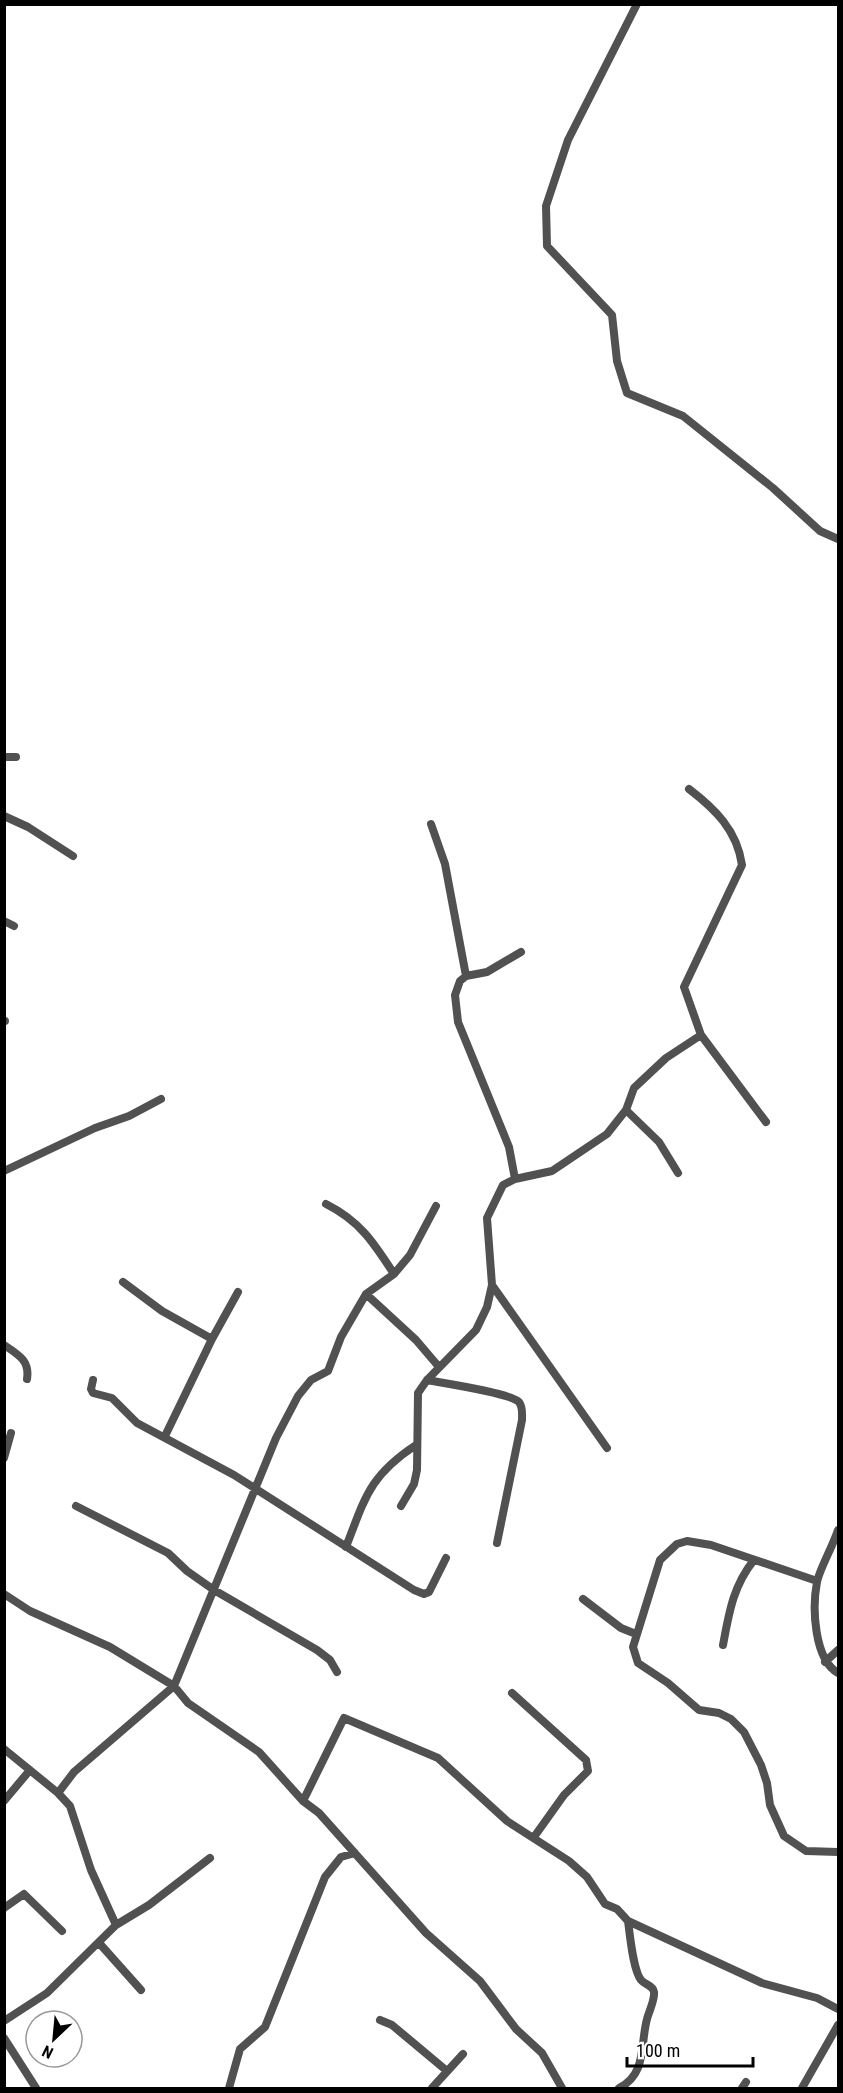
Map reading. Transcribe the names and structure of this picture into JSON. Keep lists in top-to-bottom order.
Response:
{
  "scale_bar": "100 m",
  "north": "bottom left"
}
